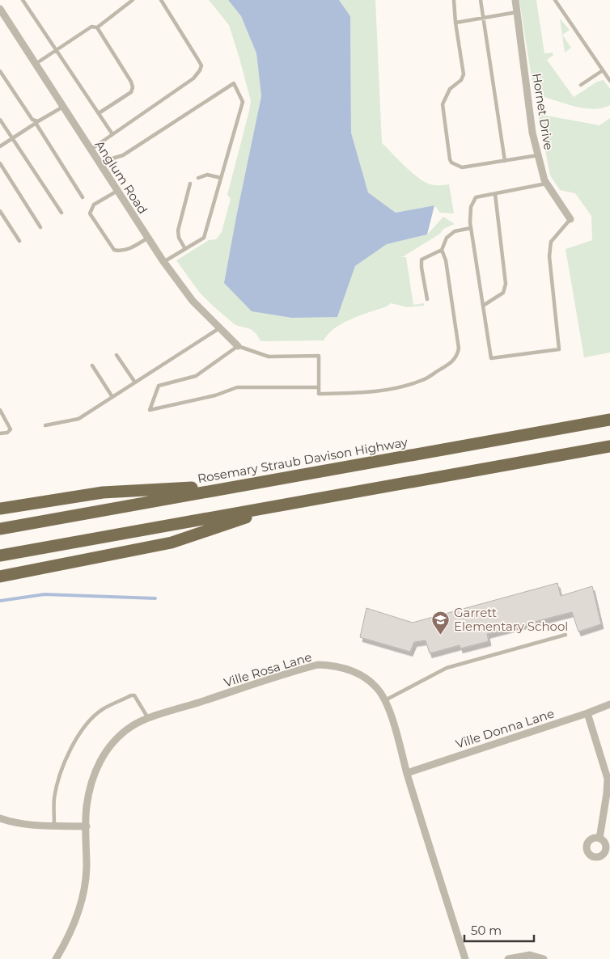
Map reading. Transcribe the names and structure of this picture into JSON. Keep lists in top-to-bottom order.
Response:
{
  "streets": {
    "highway": ["Rosemary Straub Davison Highway"],
    "street": [
      "Hornet Drive",
      "Anglum Road",
      "Ville Rosa Lane",
      "Ville Donna Lane"
    ]
  },
  "crossings": [
    ["Ville Rosa Lane", "Ville Donna Lane"]
  ],
  "places": {
    "school or university": ["Garrett Elementary School"]
  },
  "scale_bar": "50 m"
}
